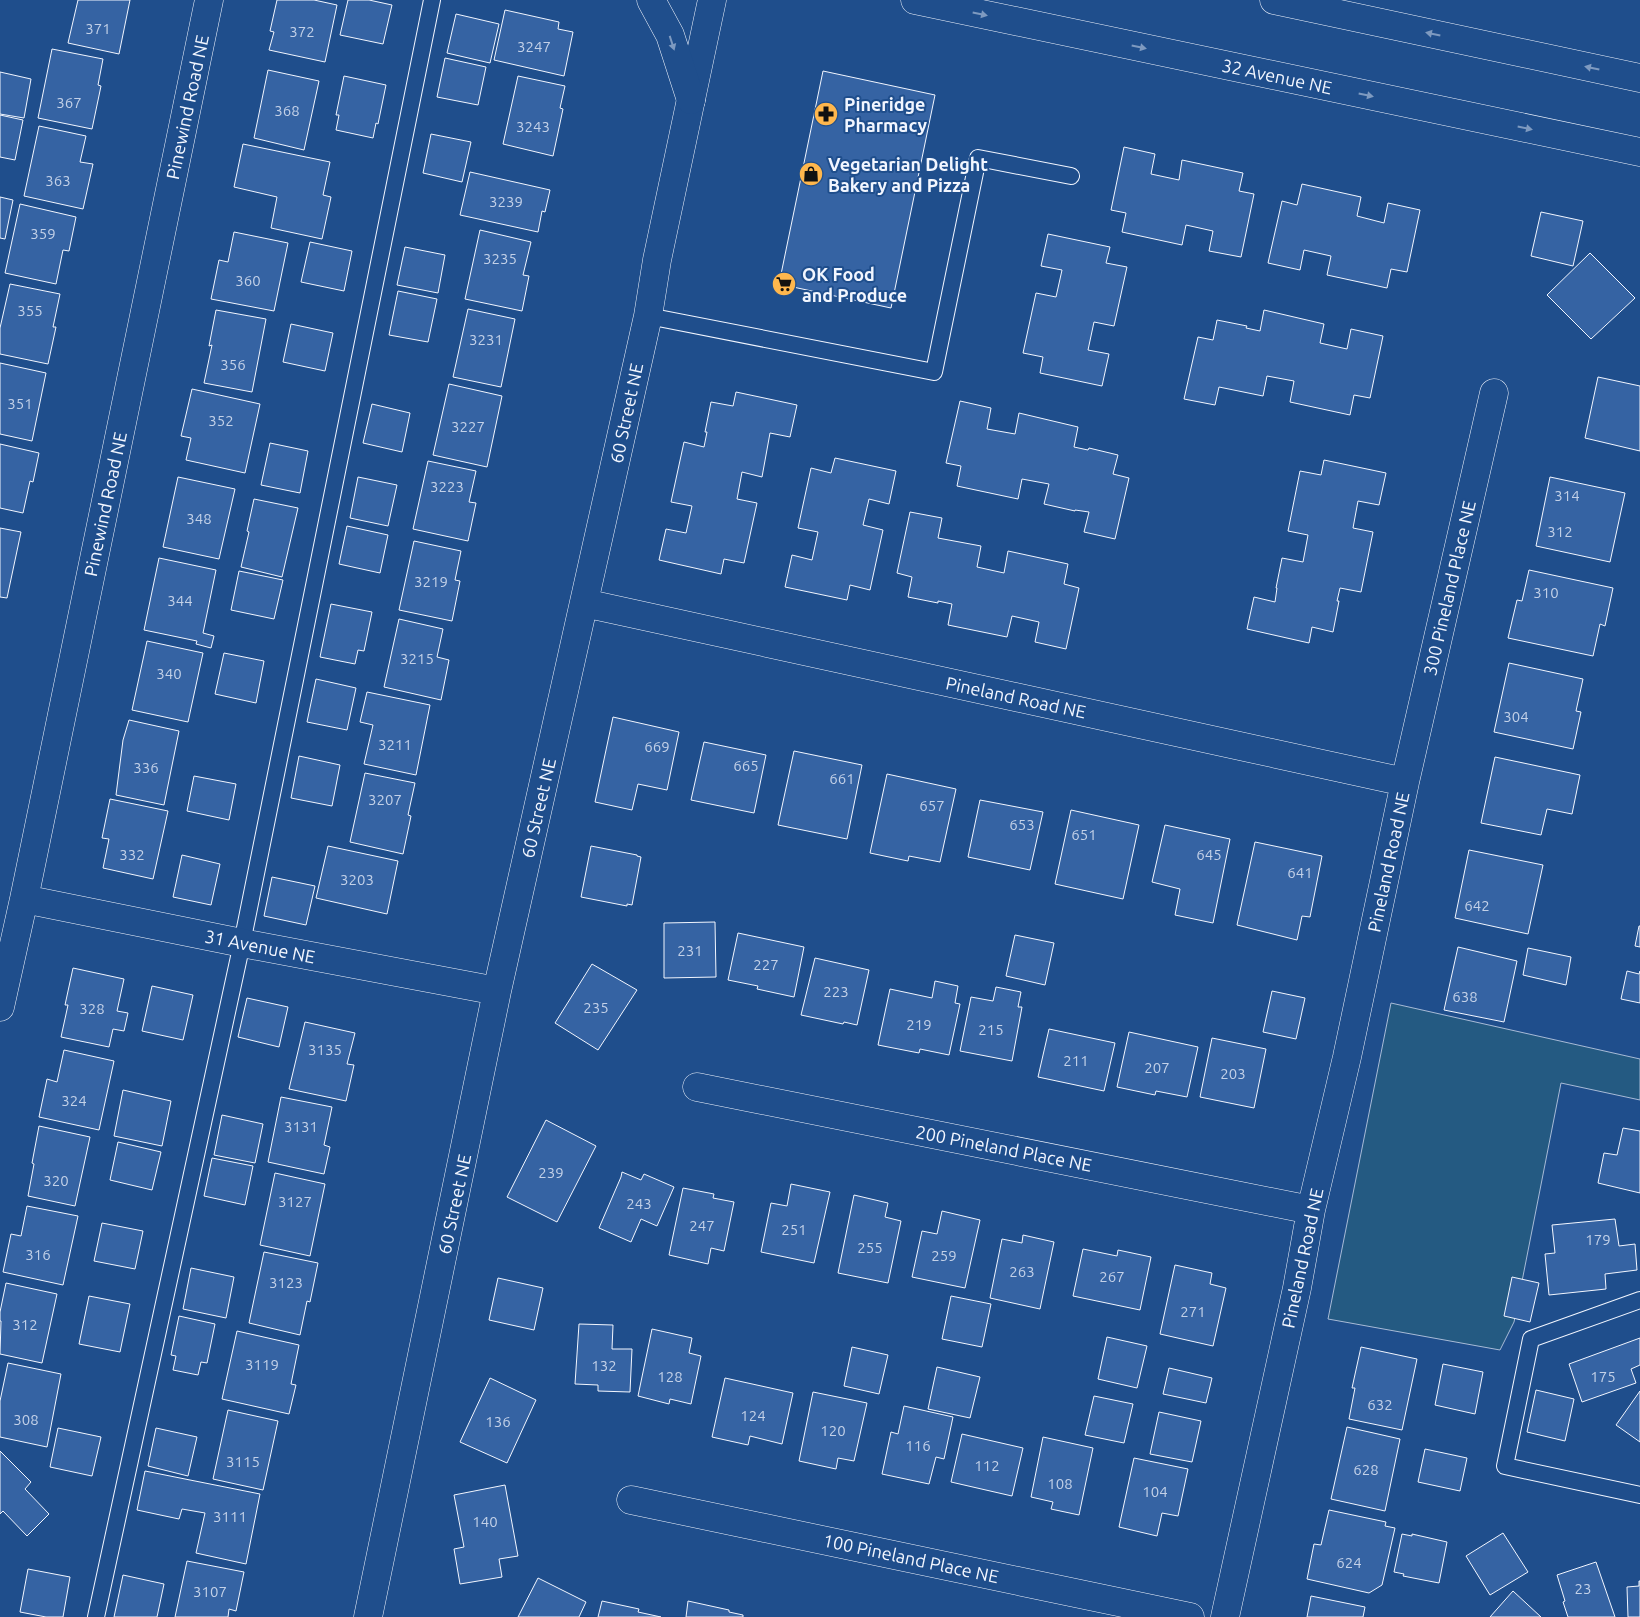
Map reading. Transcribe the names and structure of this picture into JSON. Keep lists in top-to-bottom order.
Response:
{
  "streets": {
    "street": [
      "32 Avenue NE",
      "Pinewind Road NE",
      "60 Street NE",
      "300 Pineland Place NE",
      "Pineland Road NE",
      "31 Avenue NE",
      "200 Pineland Place NE",
      "100 Pineland Place NE"
    ]
  },
  "crossings": [
    ["Pinewind Road NE", "31 Avenue NE"],
    ["60 Street NE", "Pineland Road NE"],
    ["60 Street NE", "31 Avenue NE"],
    ["300 Pineland Place NE", "Pineland Road NE"],
    ["Pineland Road NE", "200 Pineland Place NE"]
  ],
  "places": {
    "pharmacy": ["Pineridge Pharmacy"],
    "shop": ["Vegetarian Delight Bakery and Pizza"],
    "supermarket": ["OK Food and Produce"]
  },
  "house_numbers": [
    "371",
    "372",
    "3247",
    "367",
    "368",
    "3243",
    "363",
    "3239",
    "359",
    "3235",
    "360",
    "355",
    "3231",
    "356",
    "351",
    "352",
    "3227",
    "3223",
    "314",
    "348",
    "312",
    "3219",
    "310",
    "344",
    "3215",
    "340",
    "304",
    "3211",
    "669",
    "665",
    "336",
    "661",
    "3207",
    "657",
    "653",
    "651",
    "332",
    "645",
    "641",
    "3203",
    "642",
    "231",
    "227",
    "223",
    "638",
    "235",
    "328",
    "219",
    "215",
    "3135",
    "211",
    "207",
    "203",
    "324",
    "3131",
    "239",
    "320",
    "3127",
    "243",
    "247",
    "251",
    "179",
    "255",
    "316",
    "259",
    "263",
    "267",
    "3123",
    "271",
    "312",
    "3119",
    "132",
    "128",
    "175",
    "632",
    "124",
    "308",
    "136",
    "120",
    "116",
    "3115",
    "112",
    "628",
    "108",
    "104",
    "3111",
    "140",
    "624",
    "23",
    "3107"
  ]
}
